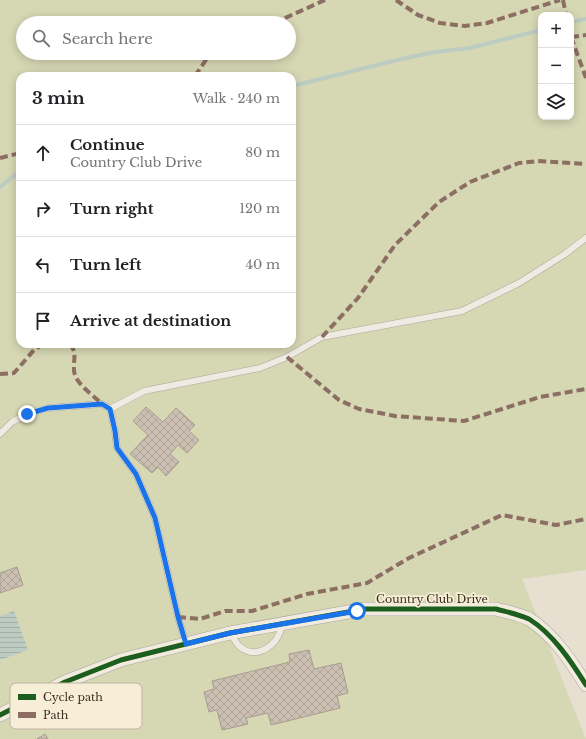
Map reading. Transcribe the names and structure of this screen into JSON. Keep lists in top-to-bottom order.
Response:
{
  "streets": {
    "street": ["Country Club Drive"]
  },
  "legend": ["Cycle path", "Path"],
  "page": {
    "map_buttons": ["+", "−"],
    "search": "Search here",
    "heading": ["3 min", "Walk · 240 m"],
    "list": [
      ["Continue", "Country Club Drive", "80 m"],
      ["Turn right", "120 m"],
      ["Turn left", "40 m"],
      "Arrive at destination"
    ]
  }
}
